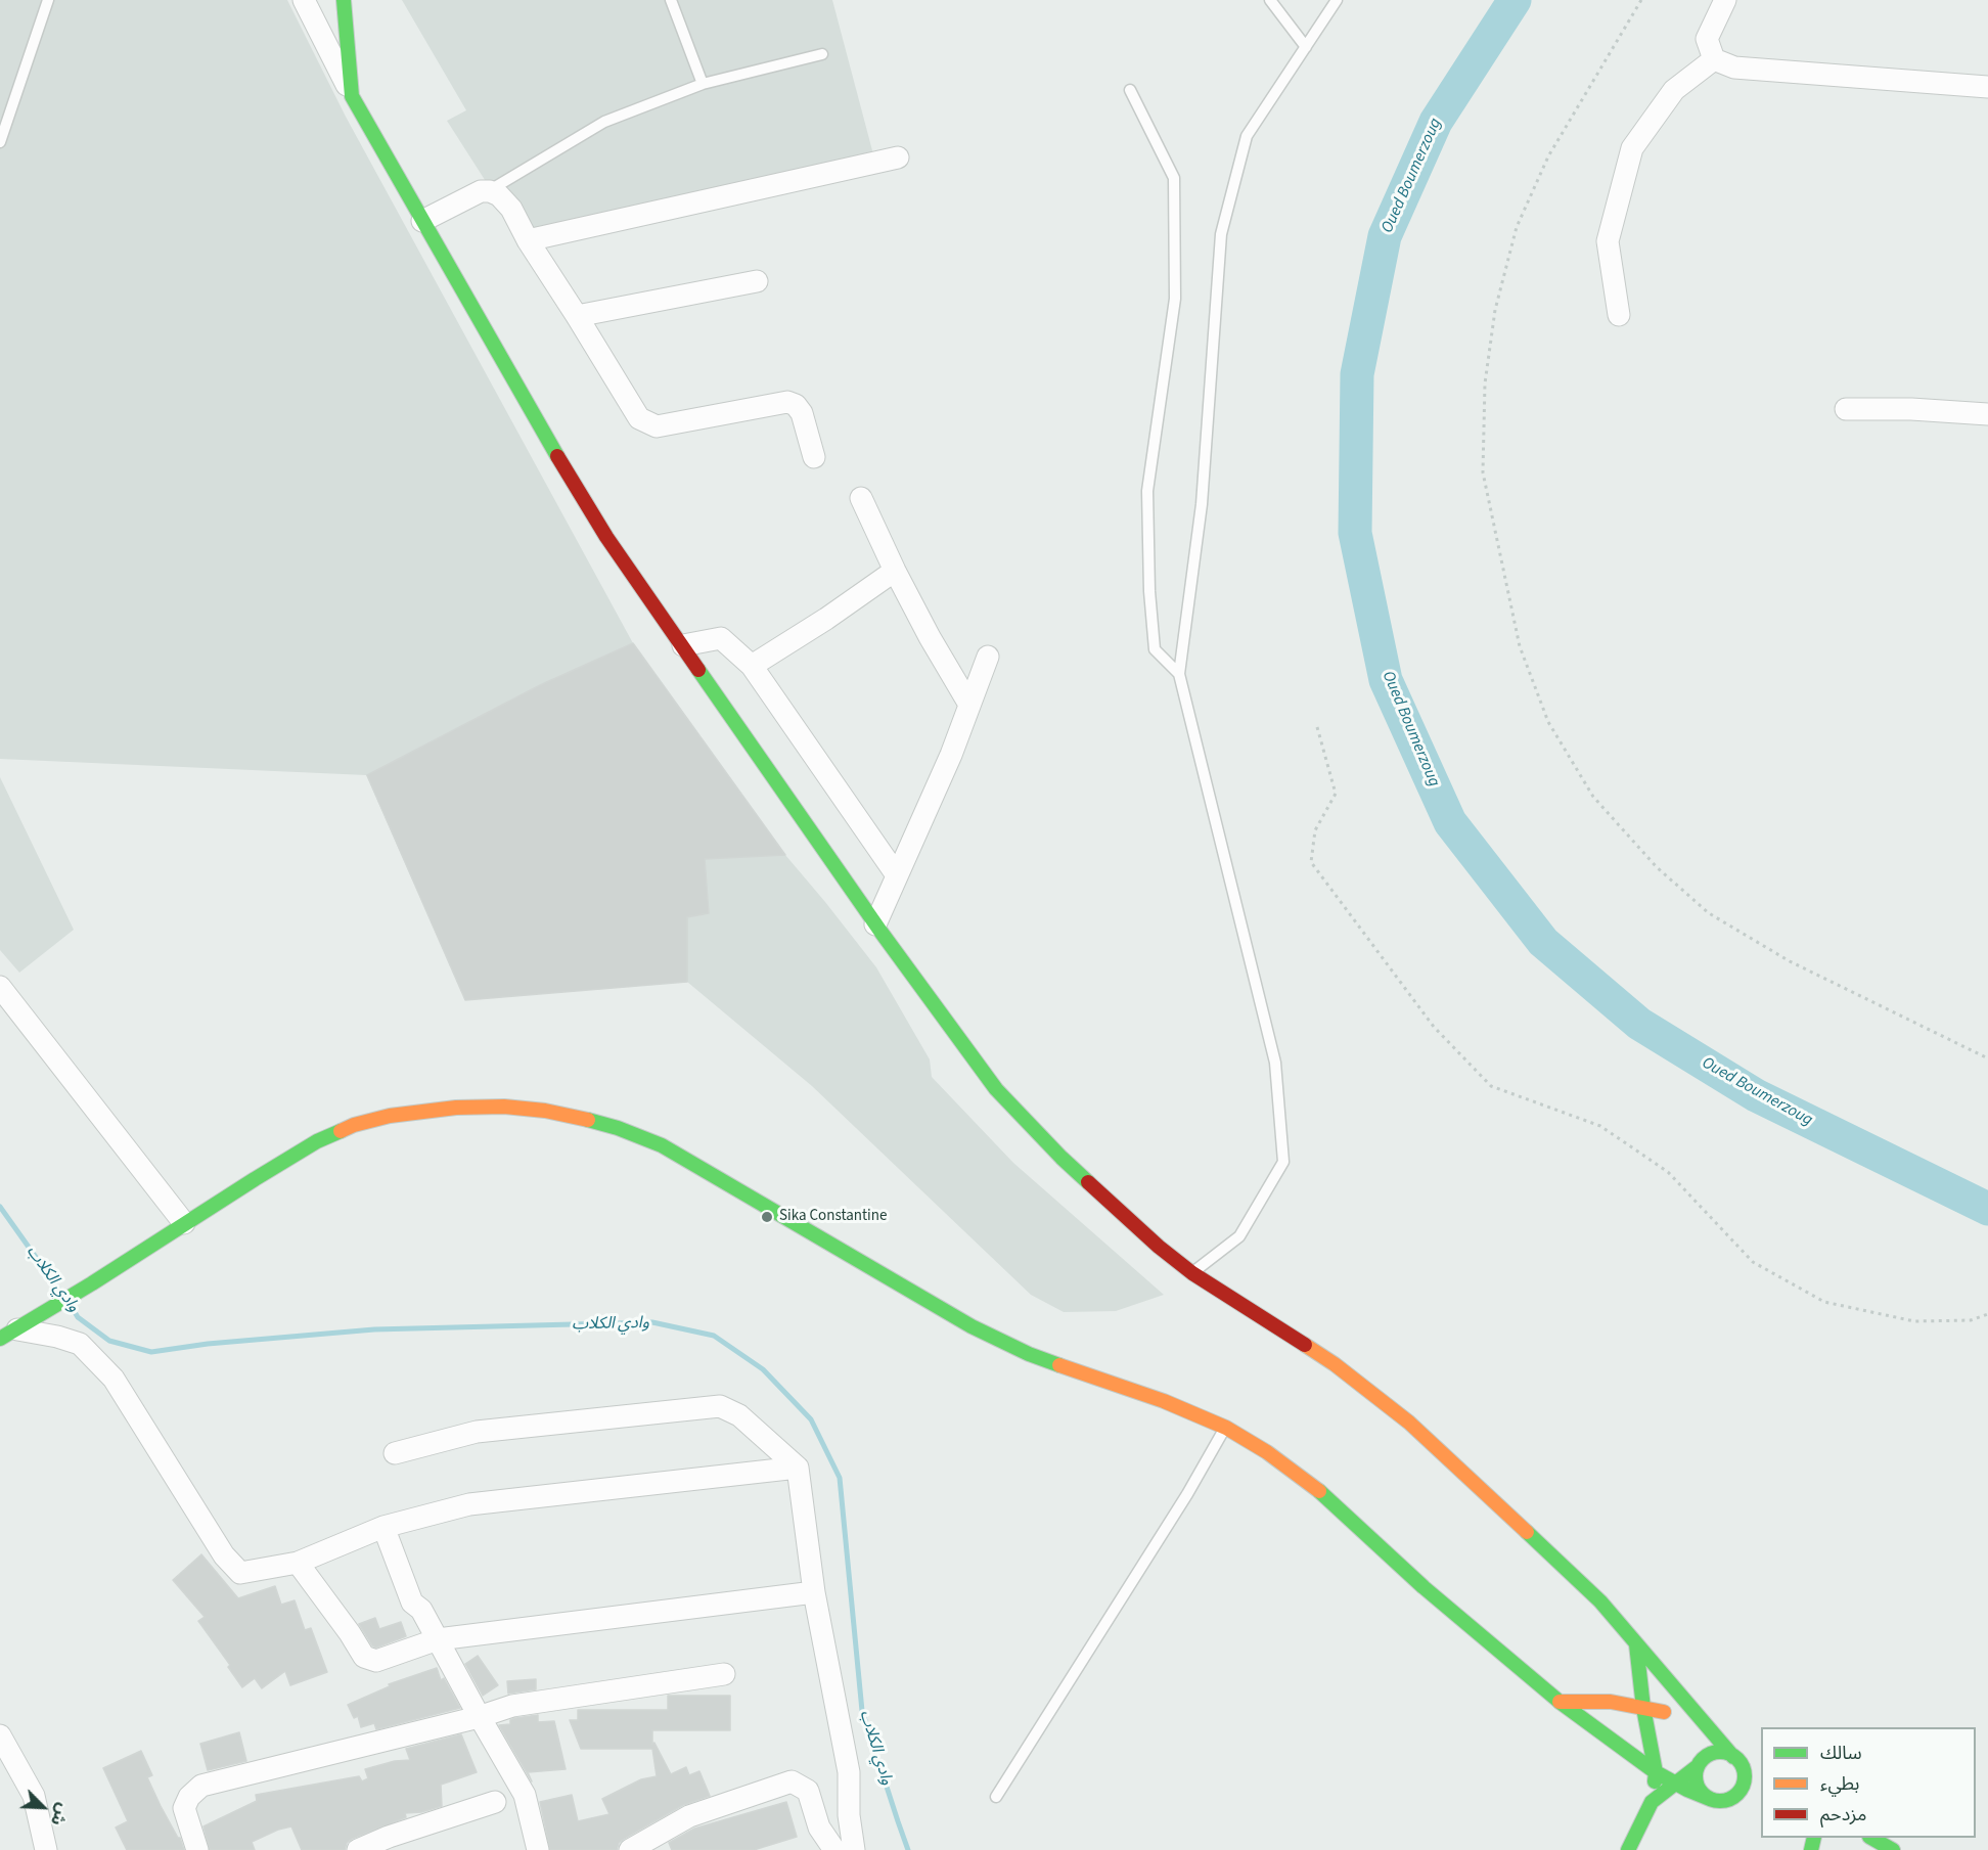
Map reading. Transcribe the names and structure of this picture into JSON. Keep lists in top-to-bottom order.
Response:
{
  "water": ["Oued Boumerzoug", "وادي الكلاب"],
  "places": ["Sika Constantine"],
  "legend": ["سالك", "بطيء", "مزدحم"],
  "north": "bottom right"
}
